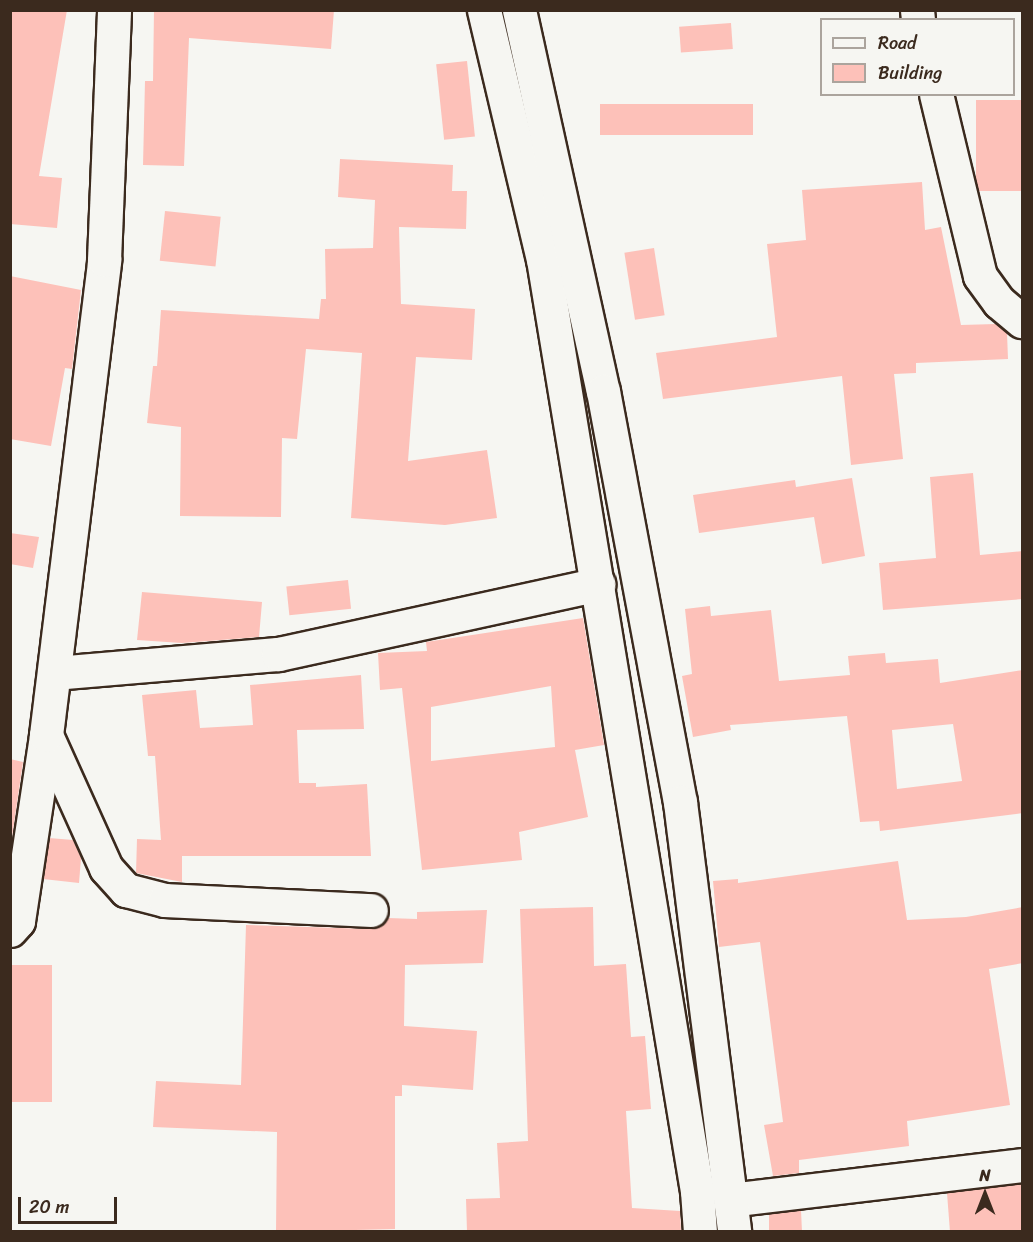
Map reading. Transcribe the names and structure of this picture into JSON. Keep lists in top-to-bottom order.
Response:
{
  "legend": ["Road", "Building"],
  "scale_bar": "20 m",
  "north": "top"
}
